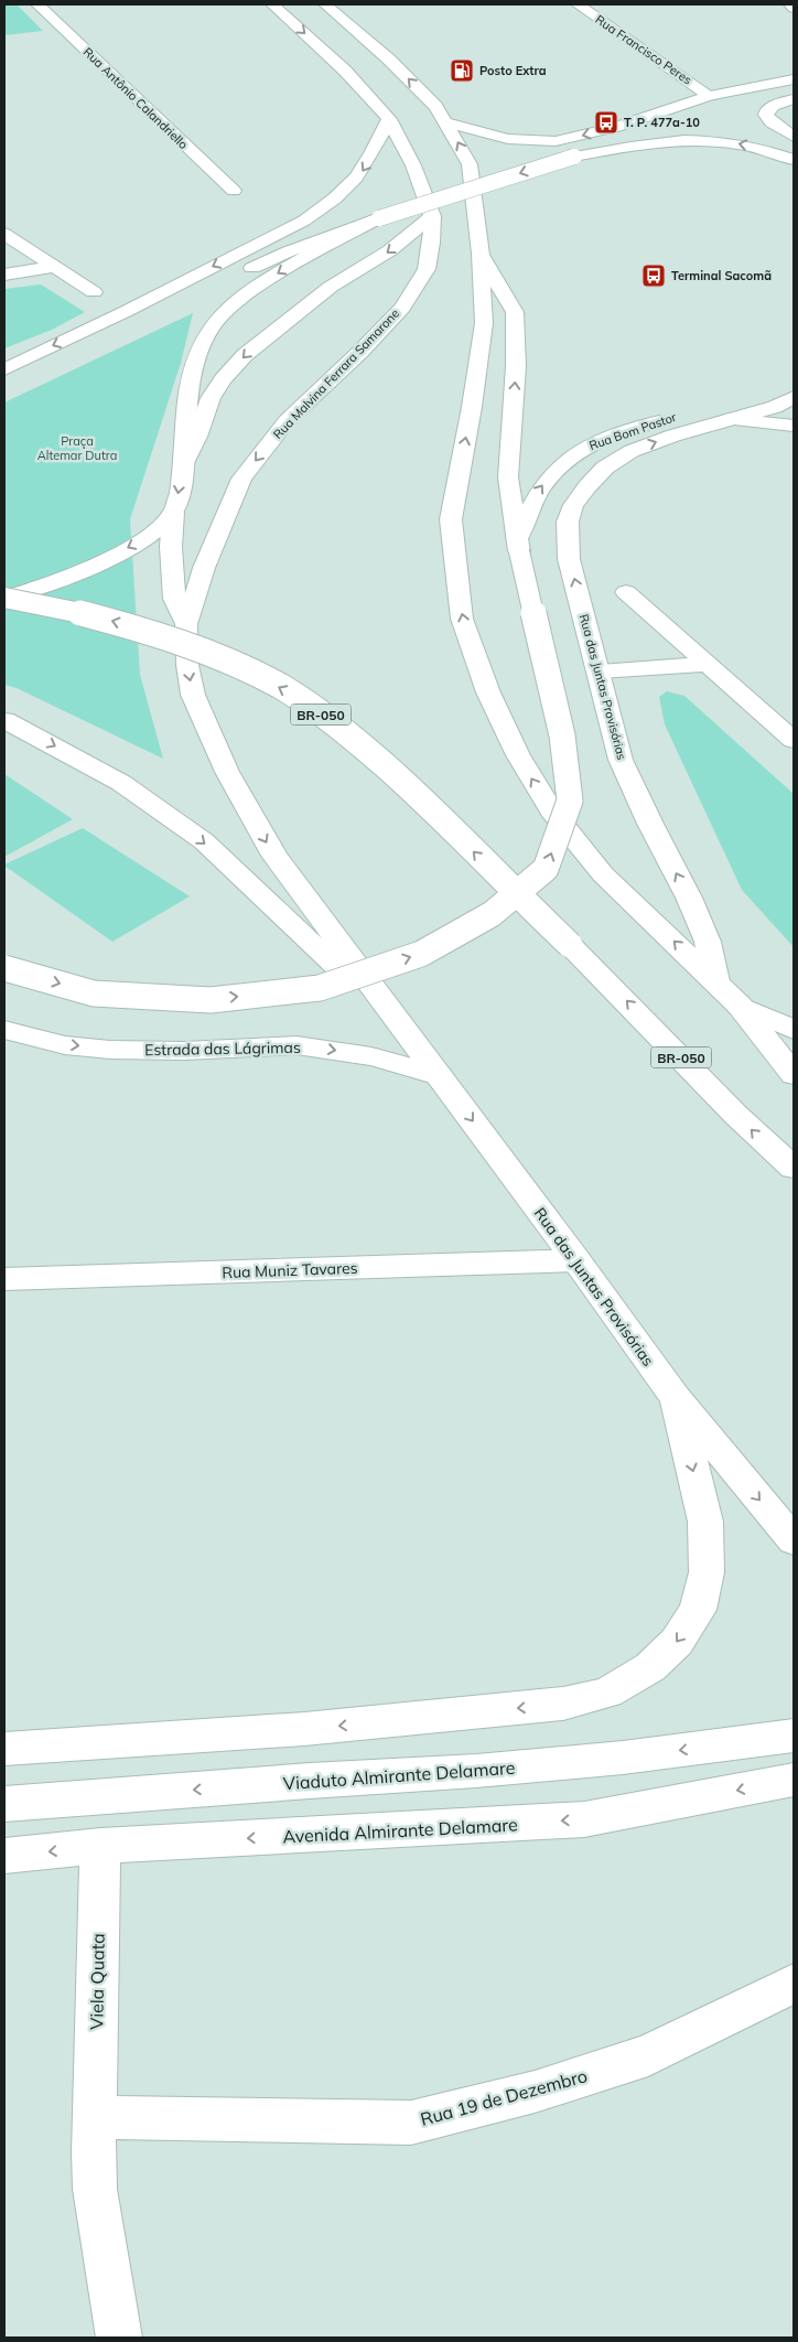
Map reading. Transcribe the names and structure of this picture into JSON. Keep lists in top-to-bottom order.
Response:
{
  "streets": {
    "main road": [
      "Rua Francisco Peres",
      "Rua Antônio Calandriello",
      "Rua Malvina Ferrara Samarone",
      "Rua Bom Pastor",
      "Rua das Juntas Provisórias",
      "BR-050",
      "Estrada das Lágrimas",
      "Rua Muniz Tavares",
      "Viaduto Almirante Delamare",
      "Avenida Almirante Delamare",
      "Viela Quata",
      "Rua 19 de Dezembro"
    ]
  },
  "crossings": [
    ["Rua Bom Pastor", "Rua das Juntas Provisórias"],
    ["Rua das Juntas Provisórias", "Estrada das Lágrimas"],
    ["Rua das Juntas Provisórias", "Rua Muniz Tavares"],
    ["Avenida Almirante Delamare", "Viela Quata"],
    ["Viela Quata", "Rua 19 de Dezembro"]
  ],
  "one_way": [
    "Rua Bom Pastor",
    "Estrada das Lágrimas",
    "Viaduto Almirante Delamare",
    "Avenida Almirante Delamare"
  ],
  "parks": ["Praça Altemar Dutra"],
  "places": {
    "fuel station": ["Posto Extra"],
    "bus stop": ["T. P. 477a-10", "Terminal Sacomã"]
  }
}
